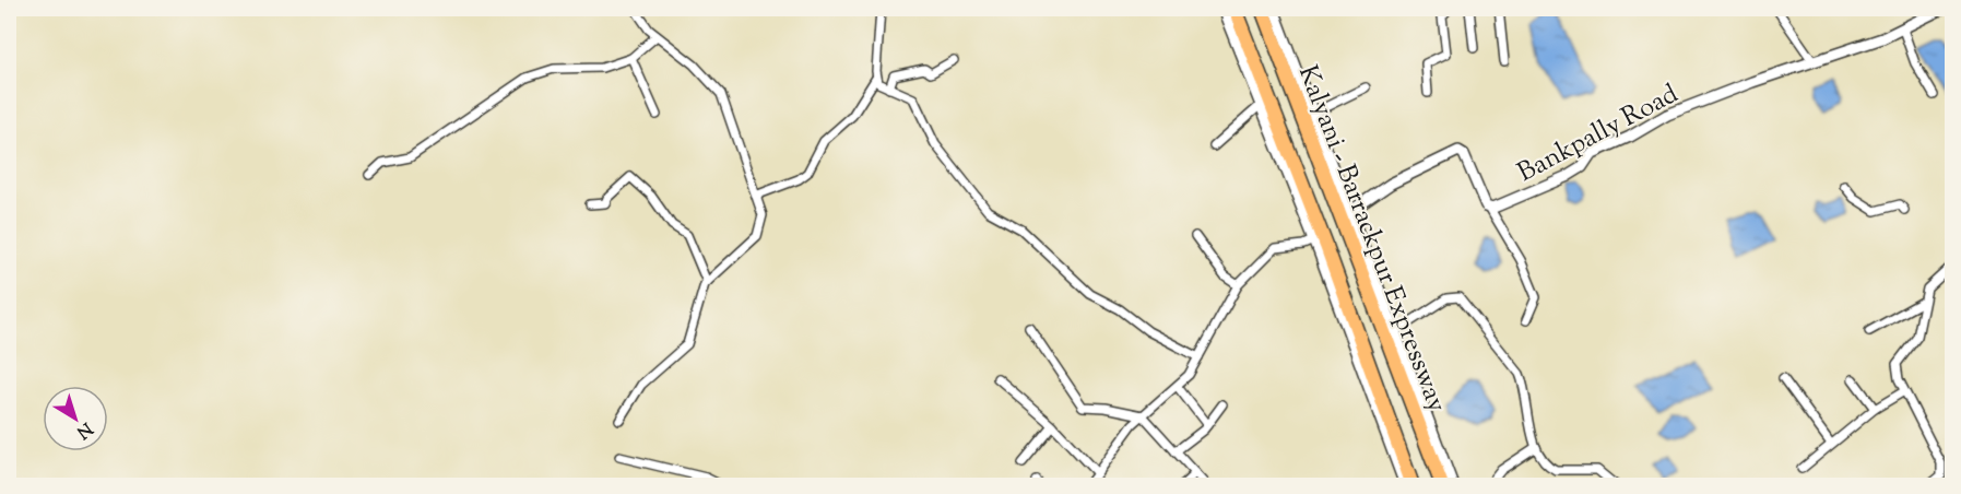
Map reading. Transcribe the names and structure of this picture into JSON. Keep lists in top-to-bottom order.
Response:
{
  "streets": {
    "highway": ["Kalyani - Barrackpur Expressway"],
    "street": ["Bankpally Road"]
  },
  "north": "bottom right"
}
